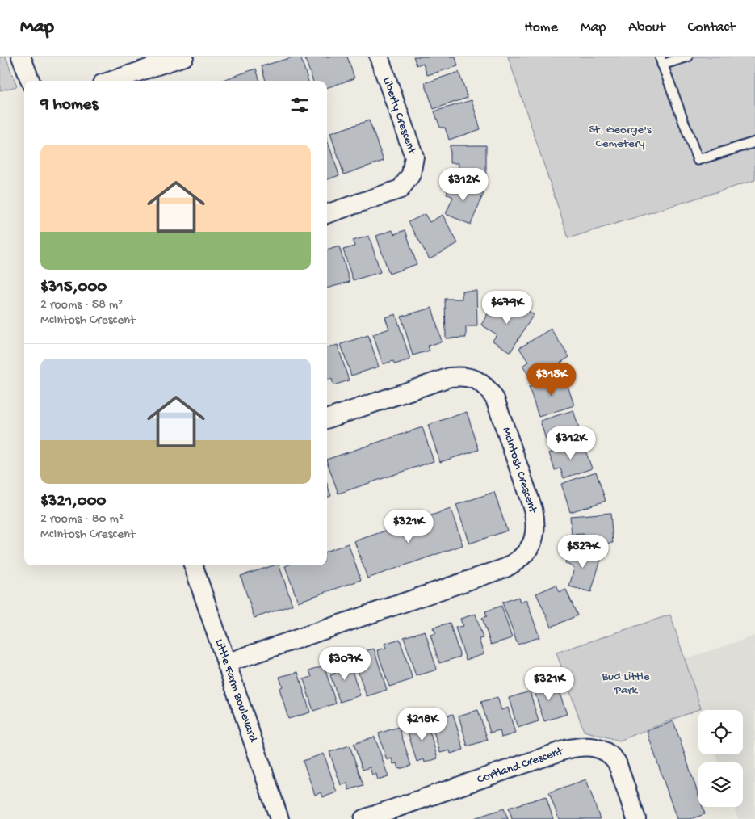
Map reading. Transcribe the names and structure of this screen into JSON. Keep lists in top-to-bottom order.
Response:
{
  "streets": {
    "street": [
      "Liberty Crescent",
      "McIntosh Crescent",
      "Little Farm Boulevard",
      "Cortland Crescent"
    ]
  },
  "crossings": [
    ["McIntosh Crescent", "Little Farm Boulevard"]
  ],
  "parks": ["St. George's Cemetery", "Bud Little Park"],
  "page": {
    "header": "Map",
    "nav": [
      "Home",
      "Map",
      "About",
      "Contact"
    ],
    "heading": "9 homes",
    "list": [
      {
        "name": "$315,000",
        "note": "2 rooms · 58 m² · McIntosh Crescent"
      },
      {
        "name": "$321,000",
        "note": "2 rooms · 80 m² · McIntosh Crescent"
      }
    ],
    "price": [
      "$312K",
      "$679K",
      "$315K",
      "$312K",
      "$321K",
      "$527K",
      "$307K",
      "$321K",
      "$218K"
    ]
  }
}
